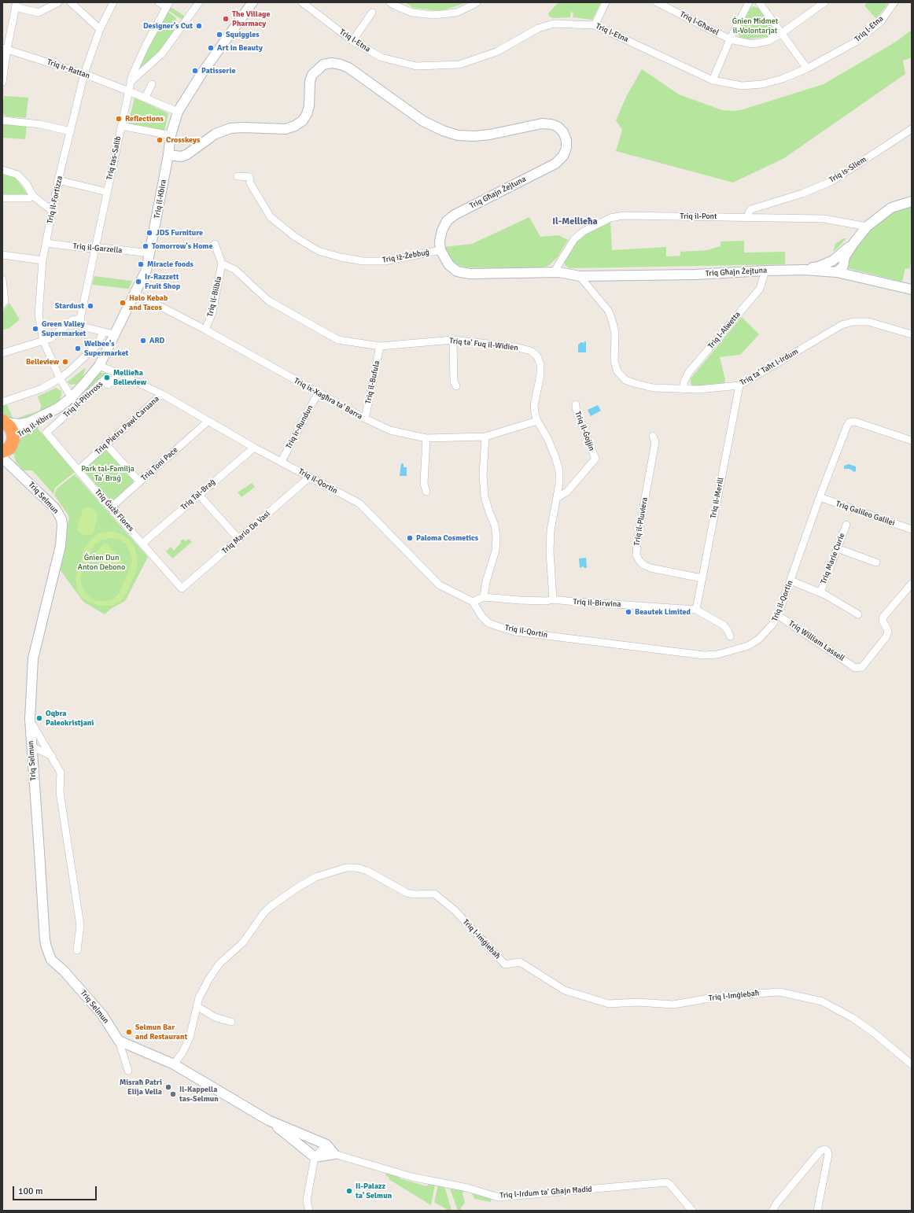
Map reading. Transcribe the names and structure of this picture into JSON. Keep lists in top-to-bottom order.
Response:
{
  "streets": {
    "street": [
      "Triq l-Għasel",
      "Triq l-Etna",
      "Triq ir-Rattan",
      "Triq tas-Salib",
      "Triq is-Sliem",
      "Triq Għajn Żejtuna",
      "Triq il-Kbira",
      "Triq il-Fortizza",
      "Triq il-Pont",
      "Triq il-Garzella",
      "Triq iż-Żebbuġ",
      "Triq il-Bilbla",
      "Triq l-Alwetta",
      "Triq ta' Fuq il-Widien",
      "Triq ta' Taħt l-Irdum",
      "Triq il-Bufula",
      "Triq ix-Xagħra ta' Barra",
      "Triq il-Pitirross",
      "Triq Pietru Pawl Caruana",
      "Triq ir-Rundun",
      "Triq il-Ġojjin",
      "Triq Toni Pace",
      "Triq il-Qortin",
      "Triq Tal-Braġ",
      "Triq Selmun",
      "Triq il-Merill",
      "Triq Ġużè Flores",
      "Triq Galileo Galilei",
      "Triq il-Pluviera",
      "Triq Mario De Vasi",
      "Triq Marie Curie",
      "Triq il-Birwina",
      "Triq William Lassell",
      "Triq l-Imġiebaħ",
      "Triq l-Irdum ta' Għajn Ħadid"
    ]
  },
  "crossings": [
    ["Triq ir-Rattan", "Triq tas-Salib"],
    ["Triq ir-Rattan", "Triq il-Kbira"],
    ["Triq ir-Rattan", "Triq il-Fortizza"],
    ["Triq tas-Salib", "Triq il-Garzella"],
    ["Triq is-Sliem", "Triq il-Pont"],
    ["Triq Għajn Żejtuna", "Triq il-Kbira"],
    ["Triq Għajn Żejtuna", "Triq il-Pont"],
    ["Triq Għajn Żejtuna", "Triq iż-Żebbuġ"],
    ["Triq Għajn Żejtuna", "Triq l-Alwetta"],
    ["Triq Għajn Żejtuna", "Triq ta' Taħt l-Irdum"],
    ["Triq il-Kbira", "Triq il-Fortizza"],
    ["Triq il-Kbira", "Triq il-Garzella"],
    ["Triq il-Kbira", "Triq ix-Xagħra ta' Barra"],
    ["Triq il-Kbira", "Triq il-Qortin"],
    ["Triq il-Kbira", "Triq Selmun"],
    ["Triq il-Fortizza", "Triq il-Garzella"],
    ["Triq il-Bilbla", "Triq ta' Fuq il-Widien"],
    ["Triq il-Bilbla", "Triq ix-Xagħra ta' Barra"],
    ["Triq l-Alwetta", "Triq ta' Taħt l-Irdum"],
    ["Triq ta' Fuq il-Widien", "Triq il-Bufula"],
    ["Triq ta' Fuq il-Widien", "Triq ix-Xagħra ta' Barra"],
    ["Triq ta' Fuq il-Widien", "Triq il-Ġojjin"],
    ["Triq ta' Fuq il-Widien", "Triq il-Birwina"],
    ["Triq ta' Taħt l-Irdum", "Triq il-Merill"],
    ["Triq il-Bufula", "Triq ix-Xagħra ta' Barra"],
    ["Triq ix-Xagħra ta' Barra", "Triq ir-Rundun"],
    ["Triq il-Pitirross", "Triq il-Qortin"],
    ["Triq il-Pitirross", "Triq Ġużè Flores"],
    ["Triq Pietru Pawl Caruana", "Triq il-Qortin"],
    ["Triq Pietru Pawl Caruana", "Triq Ġużè Flores"],
    ["Triq ir-Rundun", "Triq il-Qortin"],
    ["Triq Toni Pace", "Triq il-Qortin"],
    ["Triq Toni Pace", "Triq Ġużè Flores"],
    ["Triq il-Qortin", "Triq Tal-Braġ"],
    ["Triq il-Qortin", "Triq Galileo Galilei"],
    ["Triq il-Qortin", "Triq Mario De Vasi"],
    ["Triq il-Qortin", "Triq il-Birwina"],
    ["Triq il-Qortin", "Triq William Lassell"],
    ["Triq Tal-Braġ", "Triq Ġużè Flores"],
    ["Triq il-Merill", "Triq il-Pluviera"],
    ["Triq il-Merill", "Triq il-Birwina"],
    ["Triq Ġużè Flores", "Triq Mario De Vasi"]
  ],
  "districts": ["Il-Mellieħa"],
  "parks": ["Ġnien Ħidmet il-Volontarjat", "Park tal-Familja Ta' Braġ", "Ġnien Dun Anton Debono"],
  "places": [
    "The Village Pharmacy",
    "Designer's Cut",
    "Squiggles",
    "Art in Beauty",
    "Patisserie",
    "Reflections",
    "Crosskeys",
    "JDS Furniture",
    "Tomorrow's Home",
    "Miracle foods",
    "Ir-Razzett Fruit Shop",
    "Halo Kebab and Tacos",
    "Stardust",
    "Green Valley Supermarket",
    "ARD",
    "Welbee's Supermarket",
    "Belleview",
    "Mellieħa Belleview",
    "Paloma Cosmetics",
    "Beautek Limited",
    "Oqbra Paleokristjani",
    "Selmun Bar and Restaurant",
    "Misraħ Patri Elija Vella",
    "Il-Kappella tas-Selmun",
    "Il-Palazz ta' Selmun"
  ],
  "scale_bar": "100 m"
}
